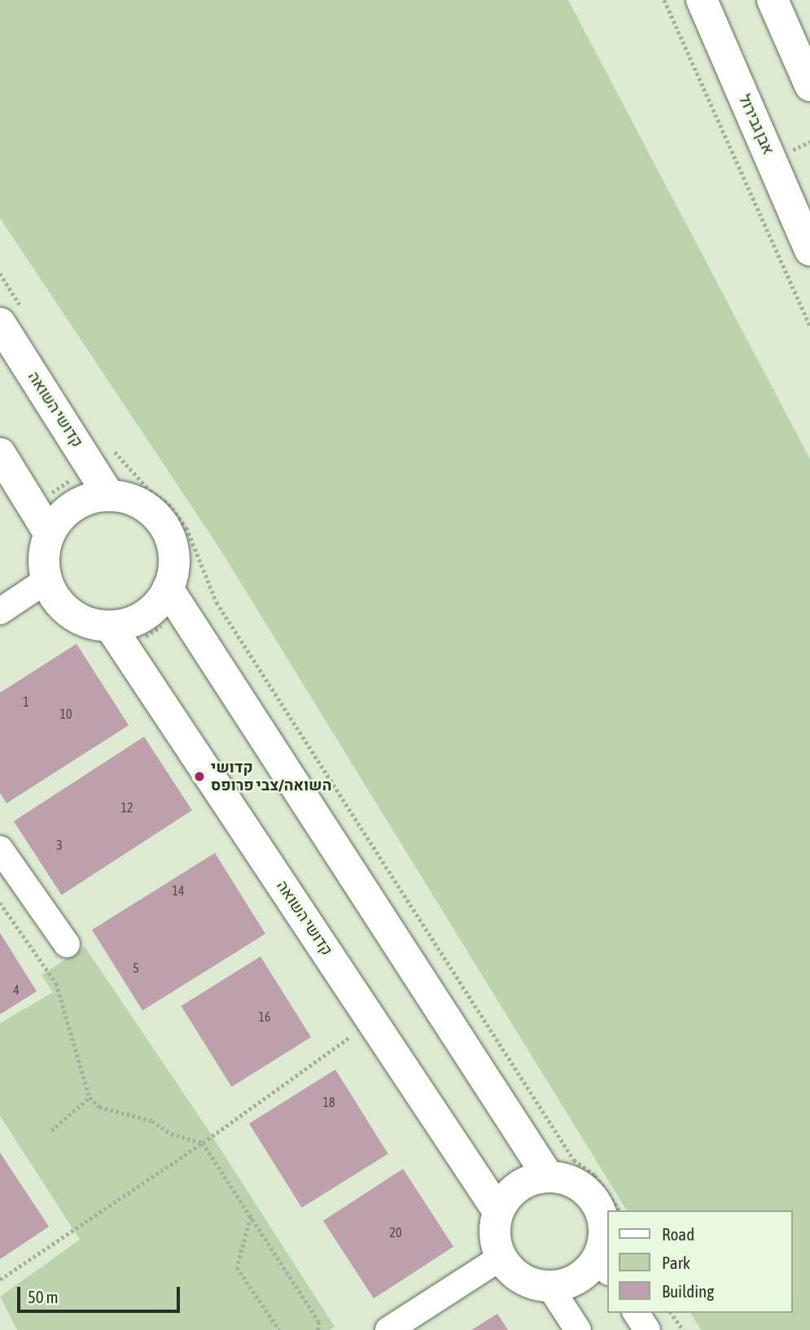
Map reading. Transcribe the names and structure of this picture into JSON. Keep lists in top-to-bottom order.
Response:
{
  "streets": {
    "street": ["אבן גבירול", "קדושי השואה"]
  },
  "places": ["קדושי השואה/צבי פרופס"],
  "house_numbers": [
    "1",
    "10",
    "12",
    "3",
    "14",
    "5",
    "4",
    "16",
    "18",
    "20"
  ],
  "legend": ["Road", "Park", "Building"],
  "scale_bar": "50 m"
}
